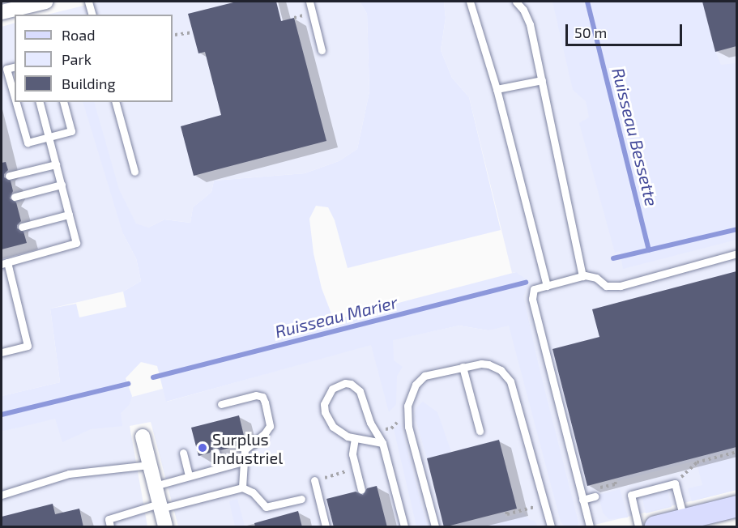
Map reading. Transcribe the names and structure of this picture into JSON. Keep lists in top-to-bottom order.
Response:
{
  "water": ["Ruisseau Bessette", "Ruisseau Marier"],
  "places": ["Surplus Industriel"],
  "legend": ["Road", "Park", "Building"],
  "scale_bar": "50 m"
}
